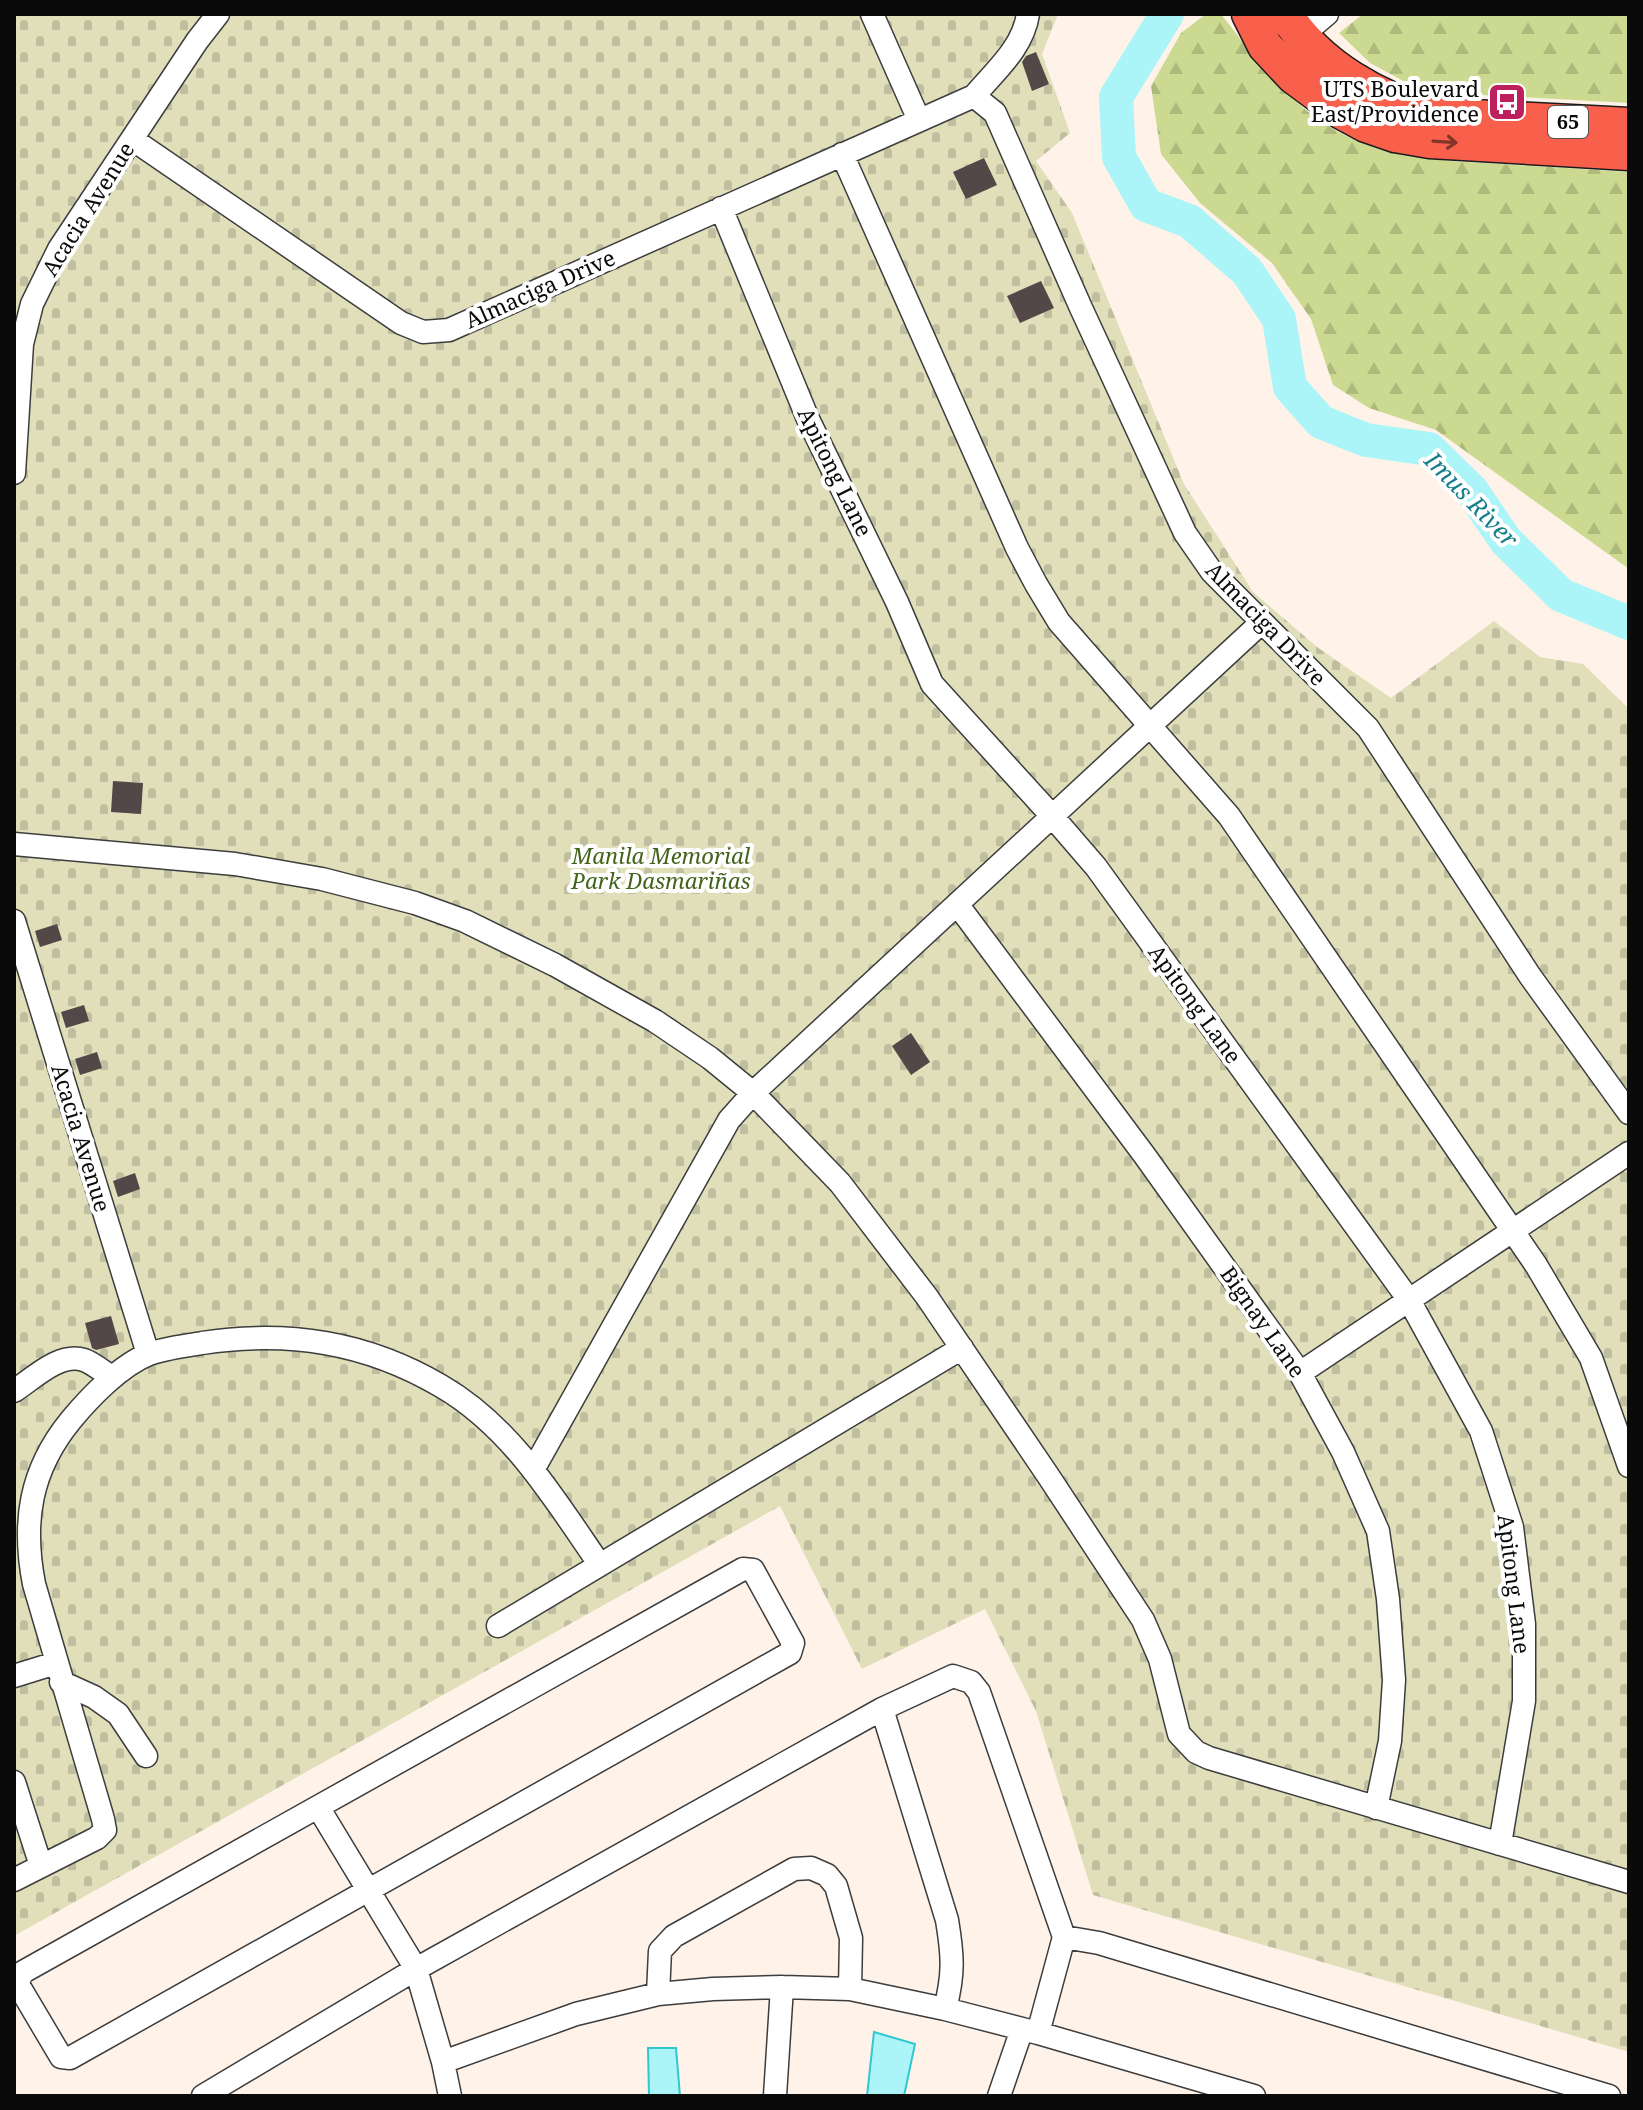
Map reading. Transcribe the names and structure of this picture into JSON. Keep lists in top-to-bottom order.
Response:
{
  "streets": {
    "highway": ["65"],
    "street": [
      "Acacia Avenue",
      "Almaciga Drive",
      "Apitong Lane",
      "Bignay Lane"
    ]
  },
  "crossings": [
    ["Acacia Avenue", "Almaciga Drive"],
    ["Almaciga Drive", "Apitong Lane"]
  ],
  "water": ["Imus River"],
  "parks": ["Manila Memorial Park Dasmariñas"],
  "places": {
    "bus stop": ["UTS Boulevard East/Providence"]
  }
}
